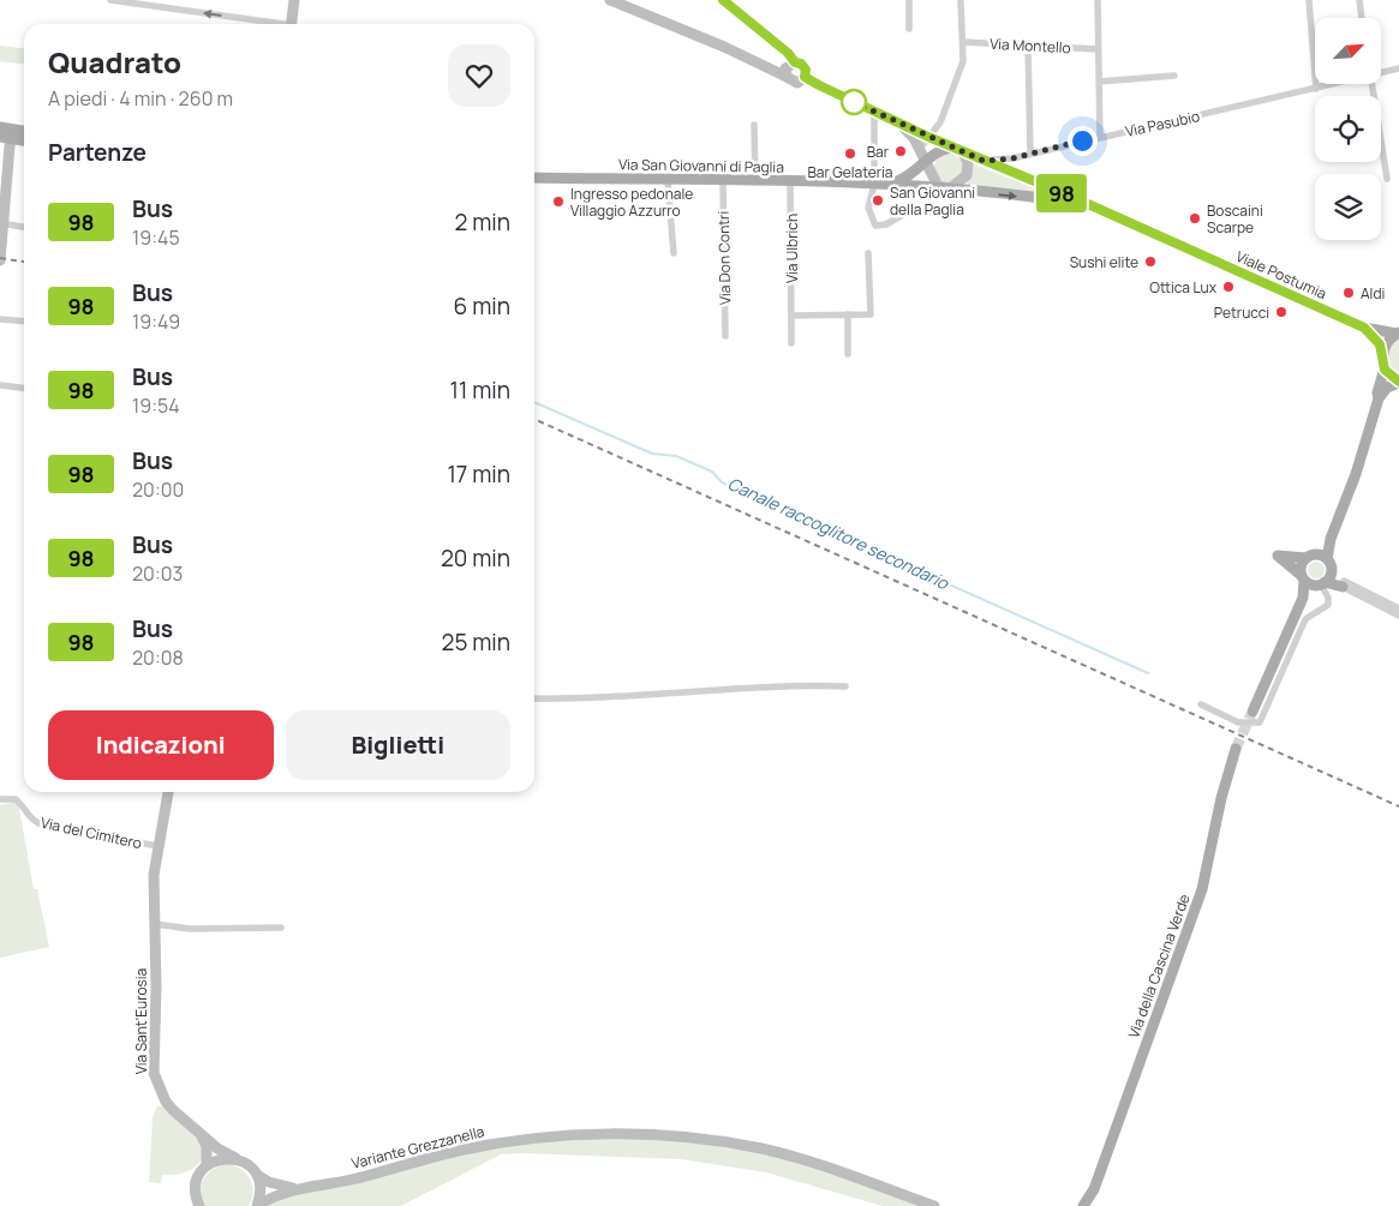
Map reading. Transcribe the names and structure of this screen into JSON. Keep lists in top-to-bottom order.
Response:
{
  "streets": {
    "main road": ["Via San Giovanni di Paglia", "Viale Postumia", "Via della Cascina Verde"],
    "street": [
      "Via Montello",
      "Via Pasubio",
      "Via Ulbrich",
      "Via Don Contri",
      "Via del Cimitero",
      "Via Sant'Eurosia",
      "Variante Grezzanella"
    ]
  },
  "crossings": [
    ["Via Pasubio", "Viale Postumia"],
    ["Via San Giovanni di Paglia", "Via Ulbrich"],
    ["Via San Giovanni di Paglia", "Via Don Contri"],
    ["Via San Giovanni di Paglia", "Viale Postumia"],
    ["Via del Cimitero", "Via Sant'Eurosia"],
    ["Via Sant'Eurosia", "Variante Grezzanella"]
  ],
  "water": ["Canale raccoglitore secondario"],
  "places": [
    "Bar",
    "Bar Gelateria",
    "San Giovanni della Paglia",
    "Ingresso pedonale Villaggio Azzurro",
    "Boscaini Scarpe",
    "Sushi elite",
    "Ottica Lux",
    "Aldi",
    "Petrucci"
  ],
  "lines": ["bus line 98"],
  "north": "top right",
  "page": {
    "on_map": "98",
    "heading": [
      ["Quadrato", "A piedi · 4 min · 260 m"],
      "Partenze"
    ],
    "list": [
      {
        "mark": "98",
        "name": "Bus",
        "note": "19:45",
        "value": "2 min"
      },
      {
        "mark": "98",
        "name": "Bus",
        "note": "19:49",
        "value": "6 min"
      },
      {
        "mark": "98",
        "name": "Bus",
        "note": "19:54",
        "value": "11 min"
      },
      {
        "mark": "98",
        "name": "Bus",
        "note": "20:00",
        "value": "17 min"
      },
      {
        "mark": "98",
        "name": "Bus",
        "note": "20:03",
        "value": "20 min"
      },
      {
        "mark": "98",
        "name": "Bus",
        "note": "20:08",
        "value": "25 min"
      }
    ],
    "buttons": ["Indicazioni", "Biglietti"]
  }
}
